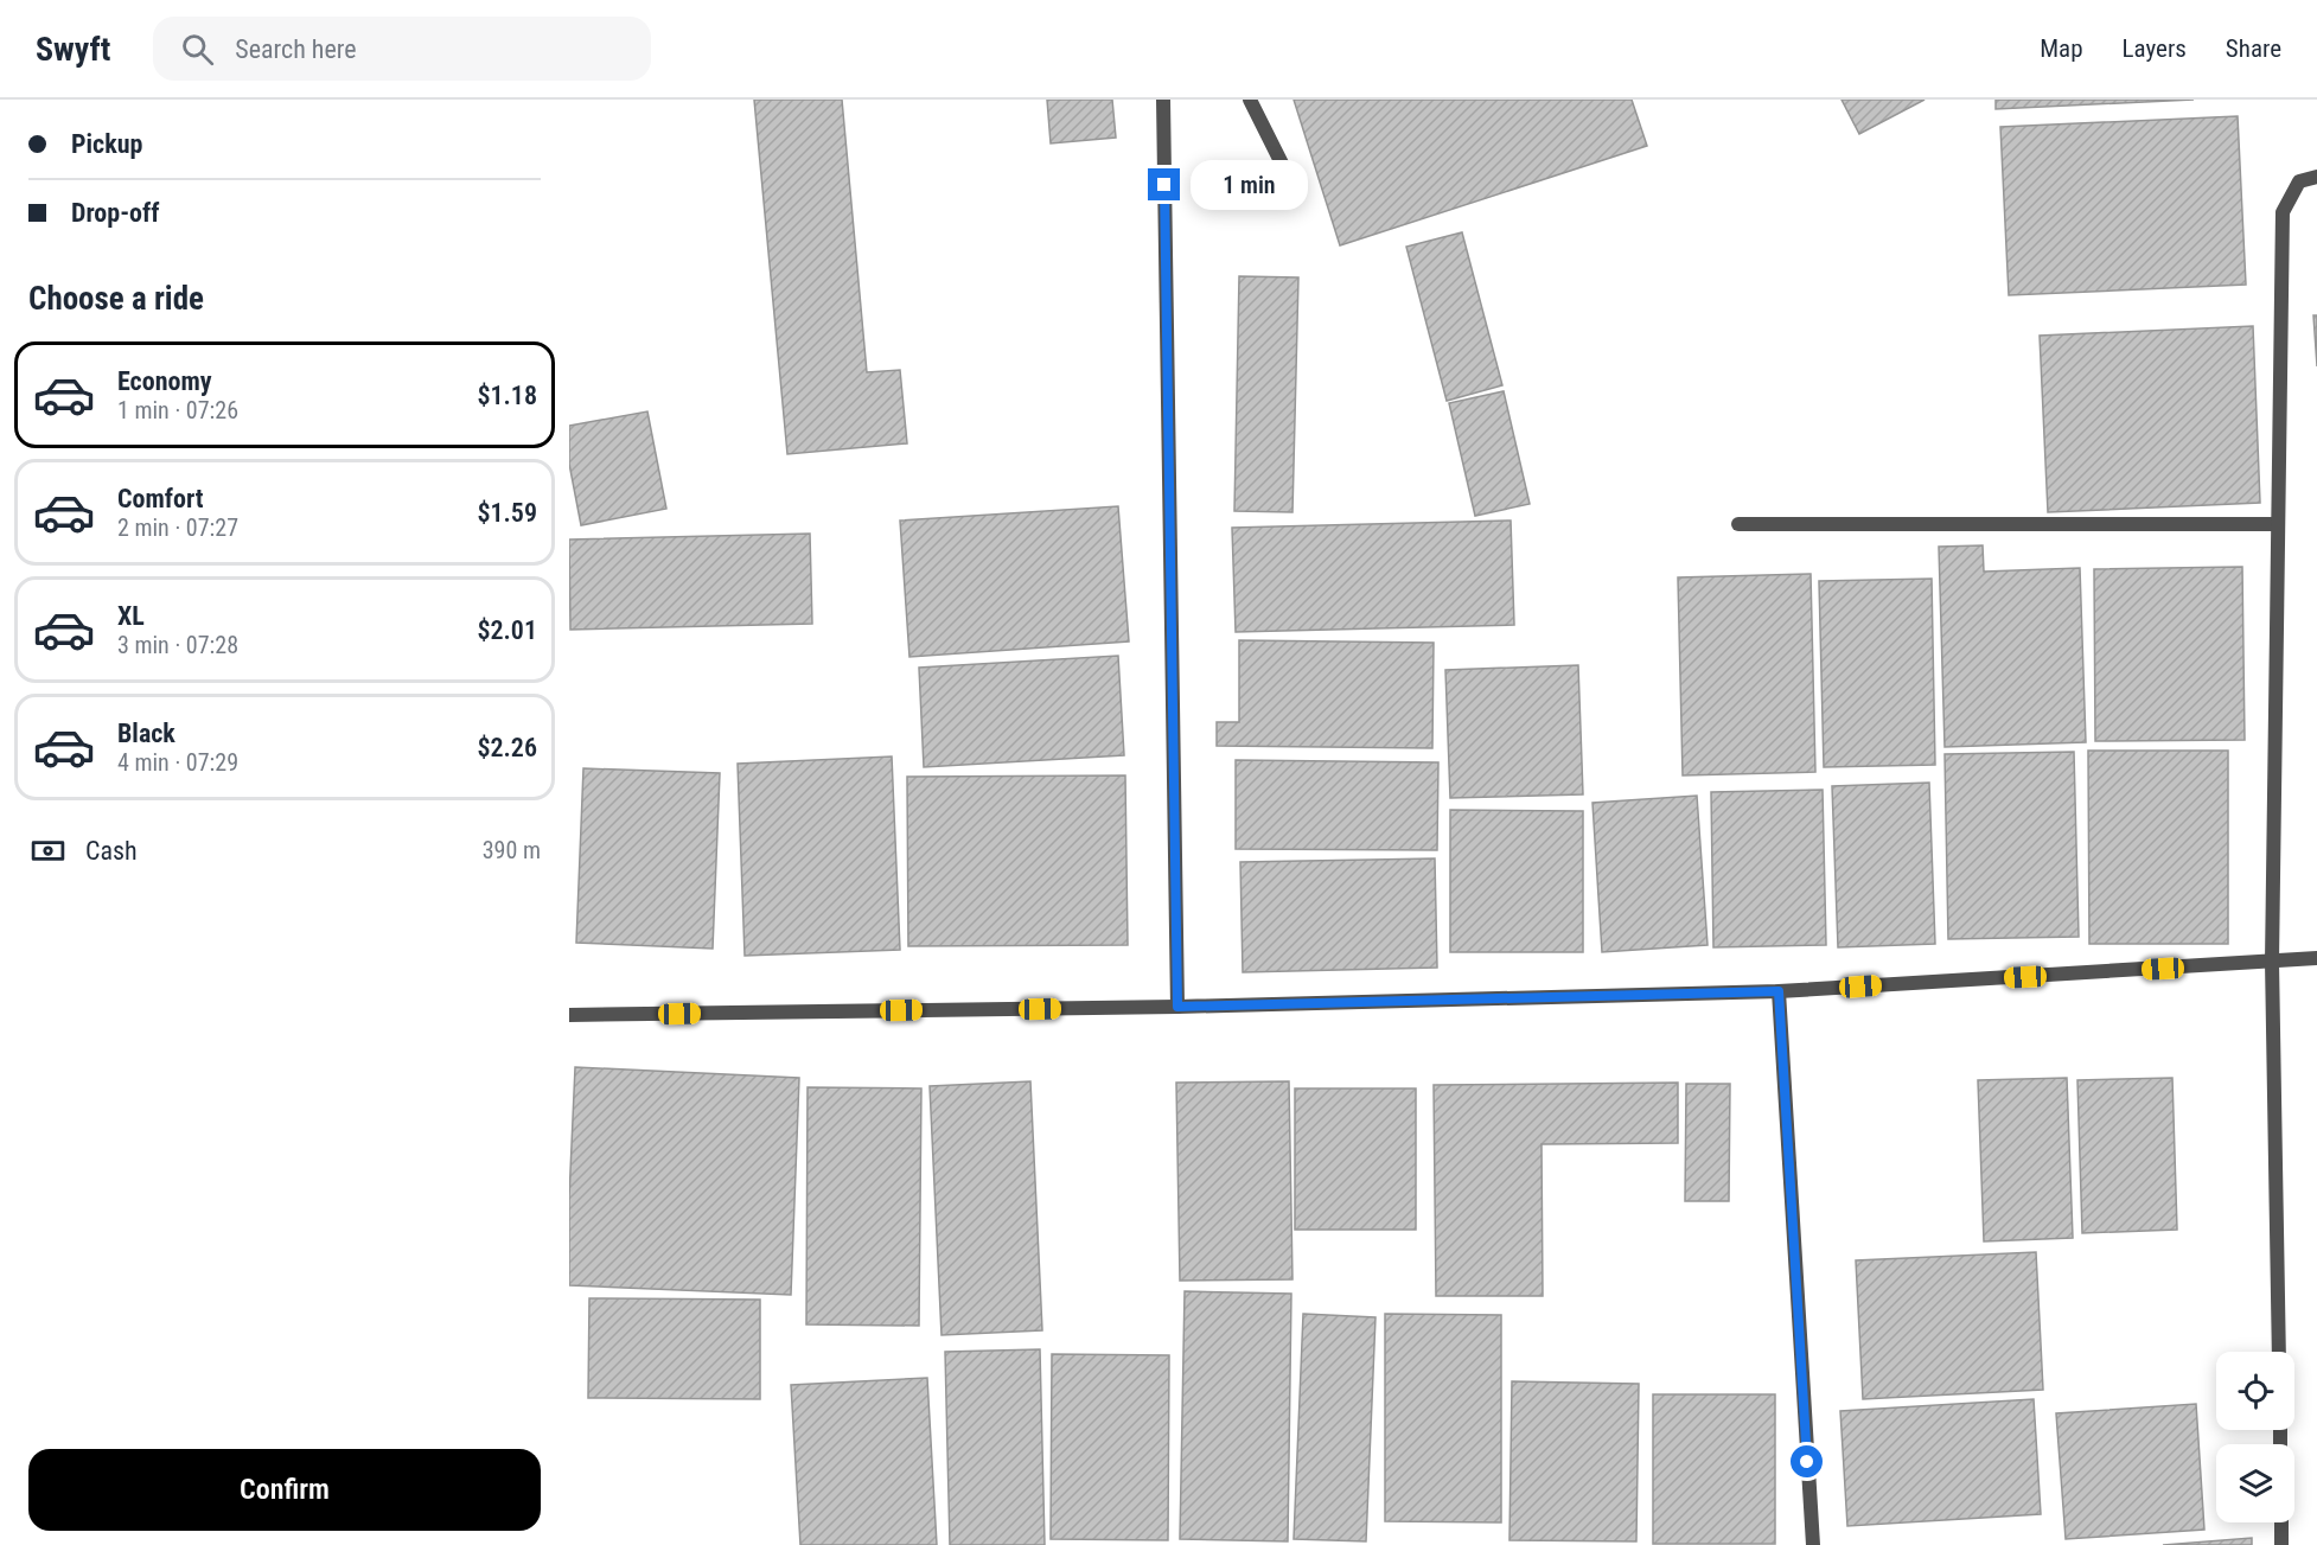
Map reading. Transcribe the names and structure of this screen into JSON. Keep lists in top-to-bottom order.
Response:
{
  "page": {
    "header": "Swyft",
    "search": "Search here",
    "nav": ["Map", "Layers", "Share"],
    "banner": ["Pickup", "Drop-off"],
    "bubble": "1 min",
    "heading": "Choose a ride",
    "list": [
      {
        "name": "Economy",
        "note": "1 min · 07:26",
        "value": "$1.18"
      },
      {
        "name": "Comfort",
        "note": "2 min · 07:27",
        "value": "$1.59"
      },
      {
        "name": "XL",
        "note": "3 min · 07:28",
        "value": "$2.01"
      },
      {
        "name": "Black",
        "note": "4 min · 07:29",
        "value": "$2.26"
      }
    ],
    "pay": ["Cash", "390 m"],
    "buttons": "Confirm"
  }
}
